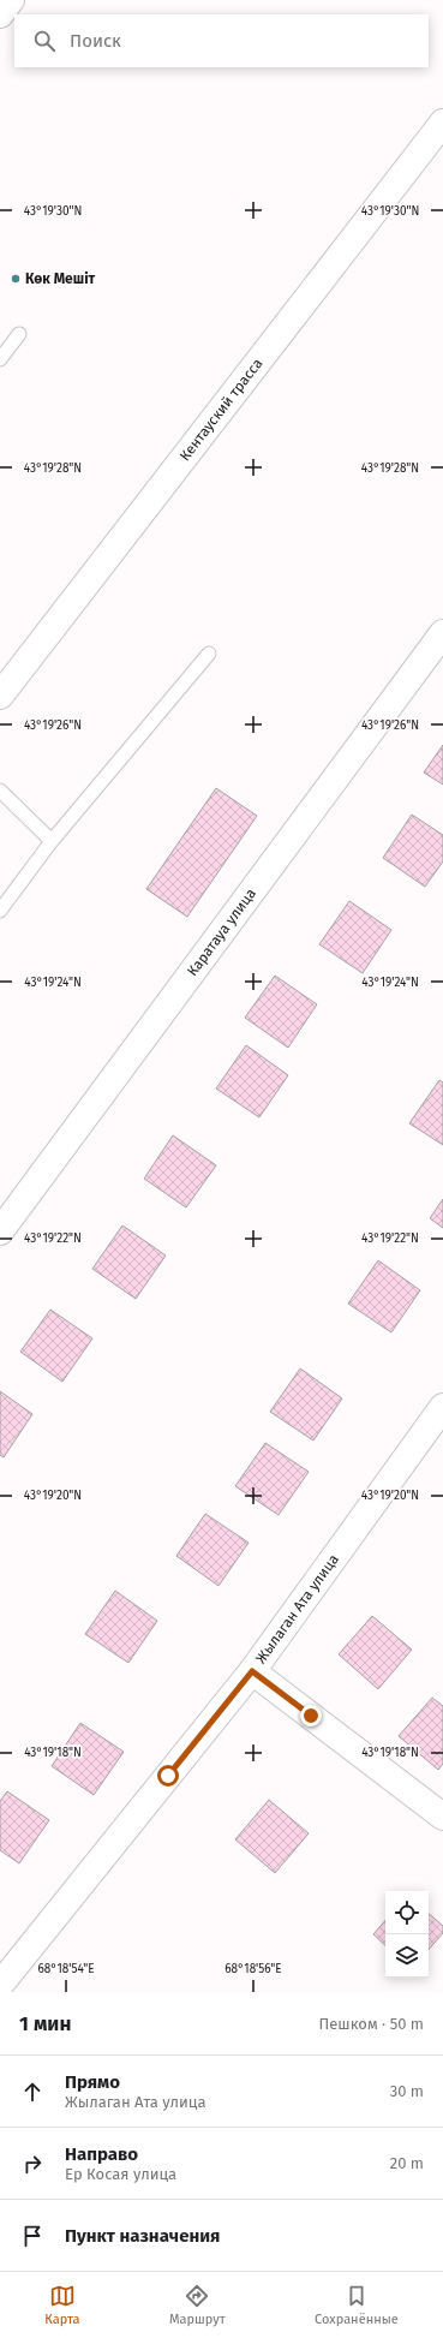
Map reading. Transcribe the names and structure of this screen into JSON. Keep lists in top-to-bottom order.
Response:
{
  "streets": {
    "street": ["Кентауский трасса", "Каратауа улица", "Жылаган Ата улица"]
  },
  "places": ["Көк Мешіт"],
  "page": {
    "search": "Поиск",
    "heading": ["1 мин", "Пешком · 50 m"],
    "list": [
      ["Прямо", "Жылаган Ата улица", "30 m"],
      ["Направо", "Ер Косая улица", "20 m"],
      "Пункт назначения"
    ],
    "nav": ["Карта", "Маршрут", "Сохранённые"]
  },
  "coordinates": [
    "43°19'30\"N",
    "43°19'28\"N",
    "43°19'26\"N",
    "43°19'24\"N",
    "43°19'22\"N",
    "43°19'20\"N",
    "43°19'18\"N",
    "68°18'54\"E",
    "68°18'56\"E"
  ]
}
